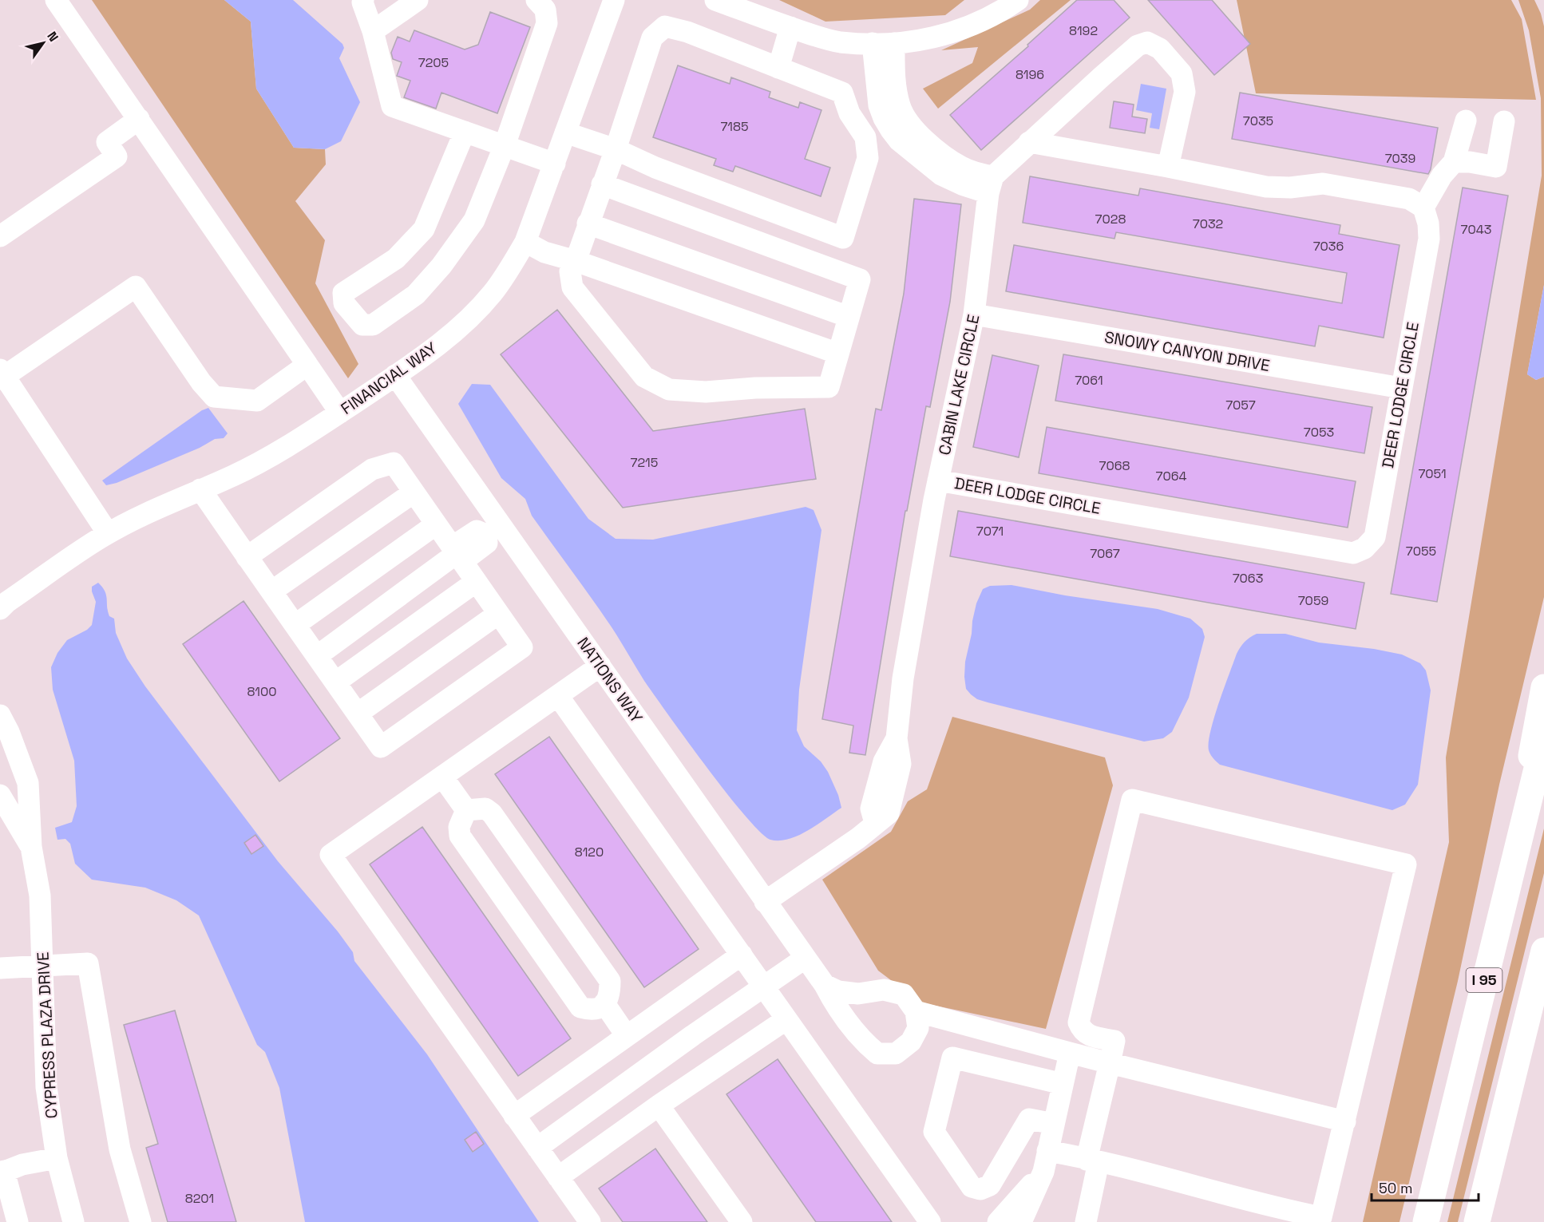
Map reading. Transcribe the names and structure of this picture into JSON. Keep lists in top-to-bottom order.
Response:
{
  "streets": {
    "highway": ["I 95"],
    "street": [
      "SNOWY CANYON DRIVE",
      "FINANCIAL WAY",
      "CABIN LAKE CIRCLE",
      "DEER LODGE CIRCLE",
      "NATIONS WAY",
      "CYPRESS PLAZA DRIVE"
    ]
  },
  "crossings": [
    ["SNOWY CANYON DRIVE", "CABIN LAKE CIRCLE"],
    ["SNOWY CANYON DRIVE", "DEER LODGE CIRCLE"],
    ["FINANCIAL WAY", "NATIONS WAY"],
    ["CABIN LAKE CIRCLE", "DEER LODGE CIRCLE"],
    ["CABIN LAKE CIRCLE", "NATIONS WAY"]
  ],
  "house_numbers": [
    "8192",
    "7205",
    "8196",
    "7035",
    "7185",
    "7039",
    "7028",
    "7032",
    "7043",
    "7036",
    "7061",
    "7057",
    "7053",
    "7215",
    "7068",
    "7051",
    "7064",
    "7071",
    "7055",
    "7067",
    "7063",
    "7059",
    "8100",
    "8120",
    "8201"
  ],
  "scale_bar": "50 m",
  "north": "top right"
}
